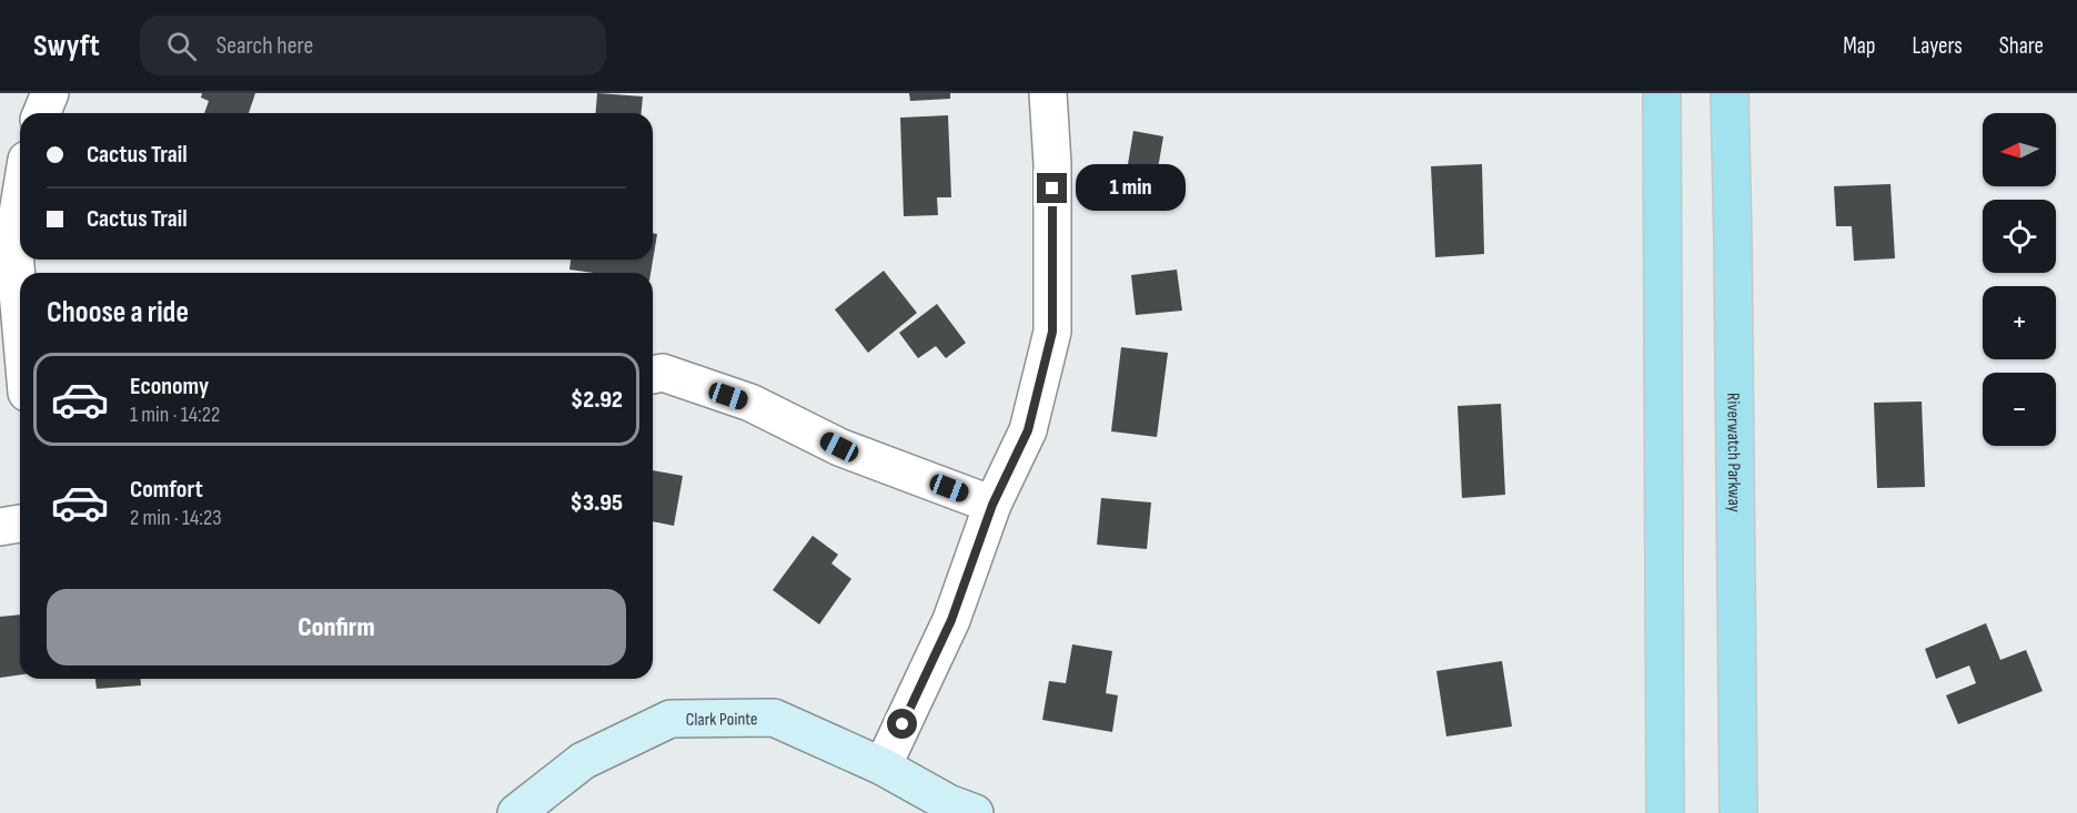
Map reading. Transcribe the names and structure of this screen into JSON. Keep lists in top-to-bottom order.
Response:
{
  "streets": {
    "main road": ["Riverwatch Parkway"],
    "street": ["Clark Pointe"]
  },
  "north": "left",
  "page": {
    "header": "Swyft",
    "search": "Search here",
    "nav": ["Map", "Layers", "Share"],
    "map_buttons": ["+", "−"],
    "banner": ["Cactus Trail", "Cactus Trail"],
    "bubble": "1 min",
    "heading": "Choose a ride",
    "list": [
      {
        "name": "Economy",
        "note": "1 min · 14:22",
        "value": "$2.92"
      },
      {
        "name": "Comfort",
        "note": "2 min · 14:23",
        "value": "$3.95"
      }
    ],
    "buttons": "Confirm"
  }
}
